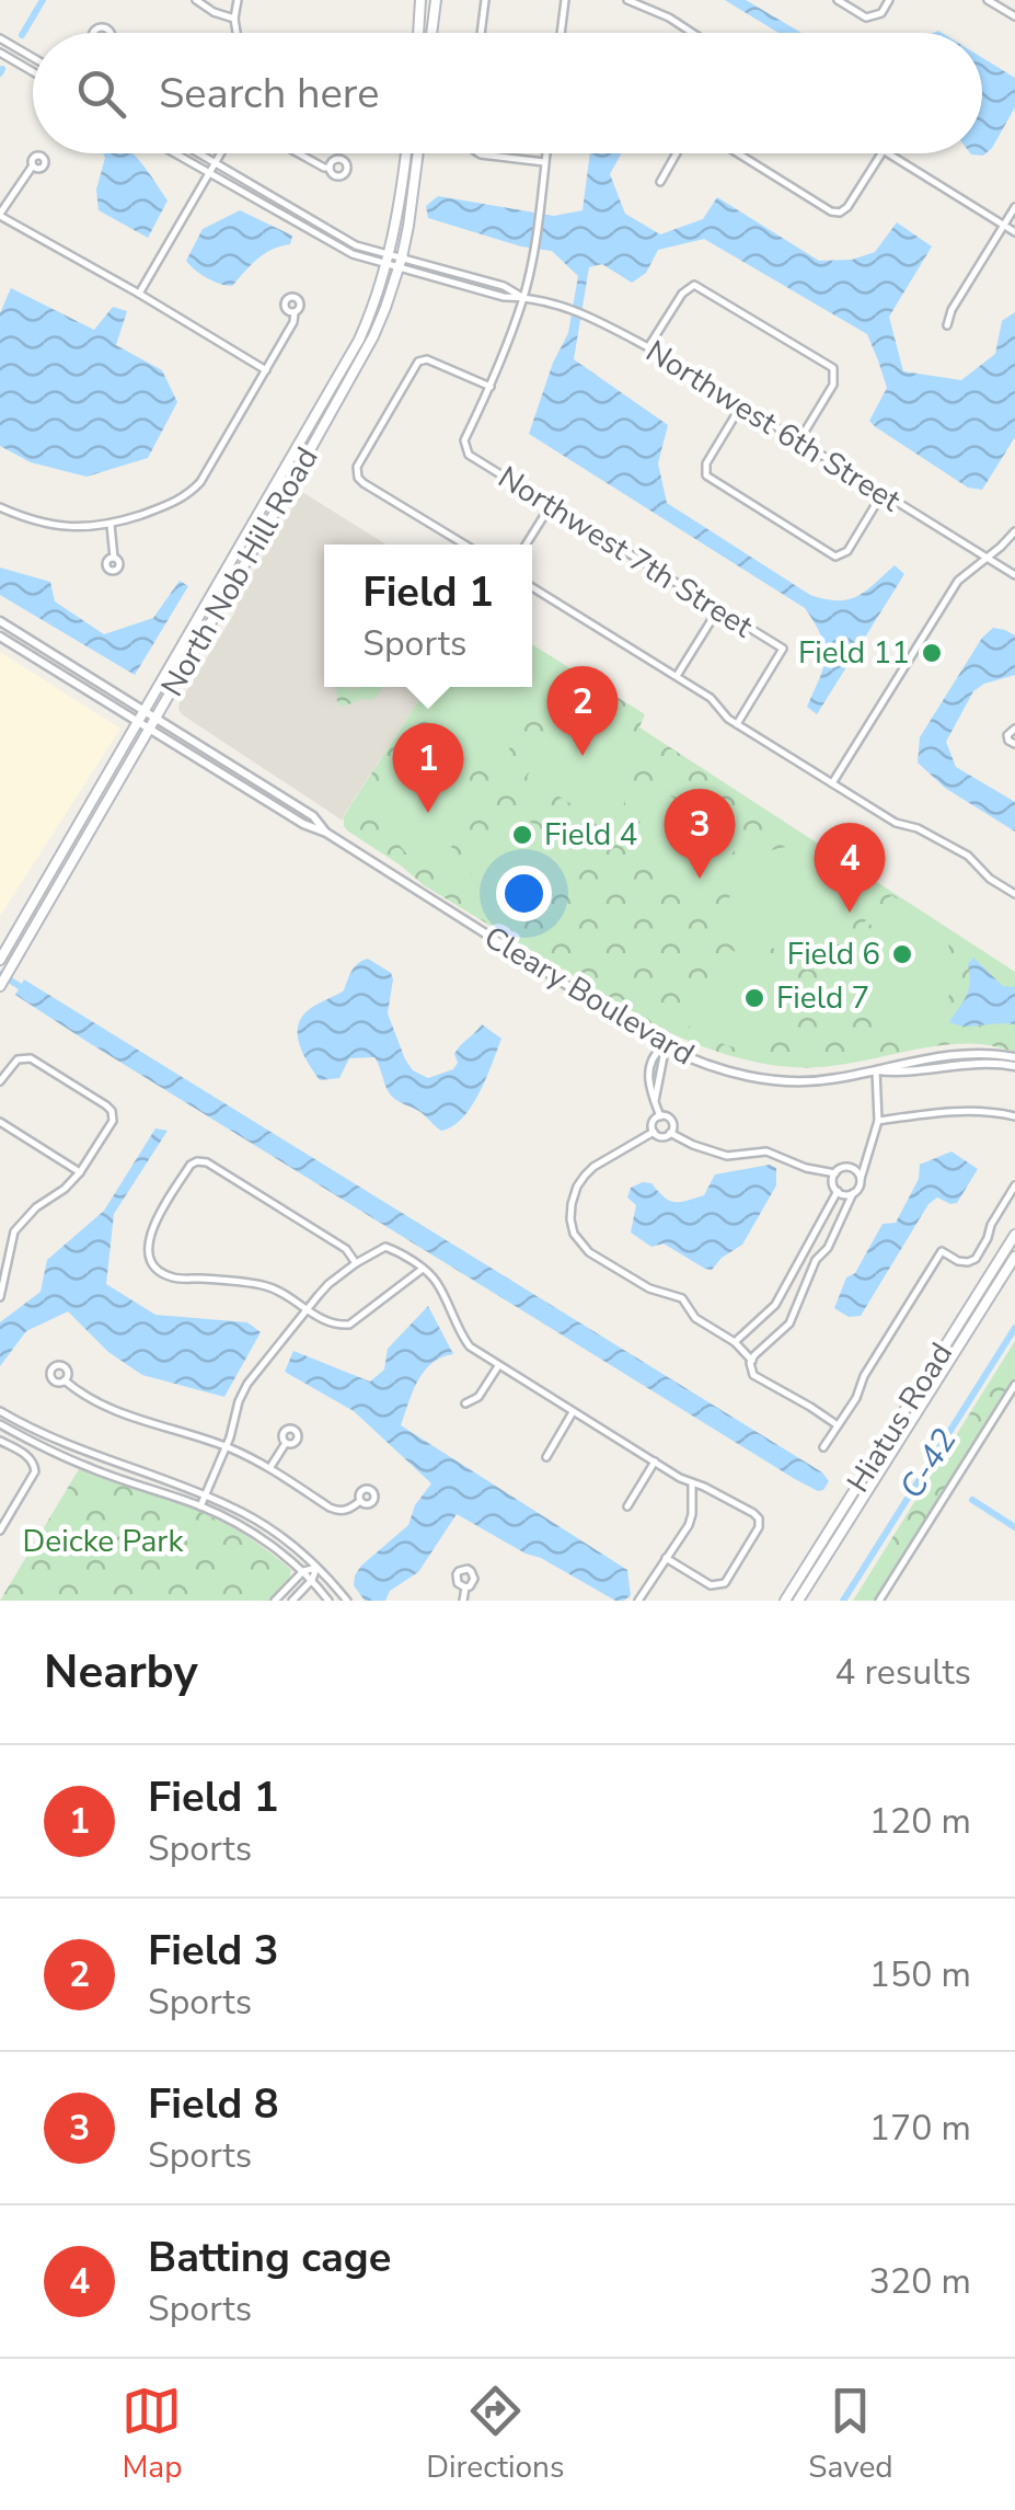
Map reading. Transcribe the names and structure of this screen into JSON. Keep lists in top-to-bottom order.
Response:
{
  "streets": {
    "main road": ["North Nob Hill Road", "Hiatus Road"],
    "street": ["Northwest 6th Street", "Northwest 7th Street", "Cleary Boulevard"]
  },
  "crossings": [
    ["Northwest 6th Street", "North Nob Hill Road"],
    ["North Nob Hill Road", "Cleary Boulevard"]
  ],
  "water": ["C-42"],
  "parks": ["Deicke Park"],
  "places": [
    "Field 11",
    "Field 4",
    "Field 6",
    "Field 7"
  ],
  "page": {
    "search": "Search here",
    "popup": ["Field 1", "Sports"],
    "pins": [
      "2",
      "1",
      "3",
      "4"
    ],
    "heading": ["Nearby", "4 results"],
    "list": [
      {
        "mark": "1",
        "name": "Field 1",
        "note": "Sports",
        "value": "120 m"
      },
      {
        "mark": "2",
        "name": "Field 3",
        "note": "Sports",
        "value": "150 m"
      },
      {
        "mark": "3",
        "name": "Field 8",
        "note": "Sports",
        "value": "170 m"
      },
      {
        "mark": "4",
        "name": "Batting cage",
        "note": "Sports",
        "value": "320 m"
      }
    ],
    "nav": ["Map", "Directions", "Saved"]
  }
}
